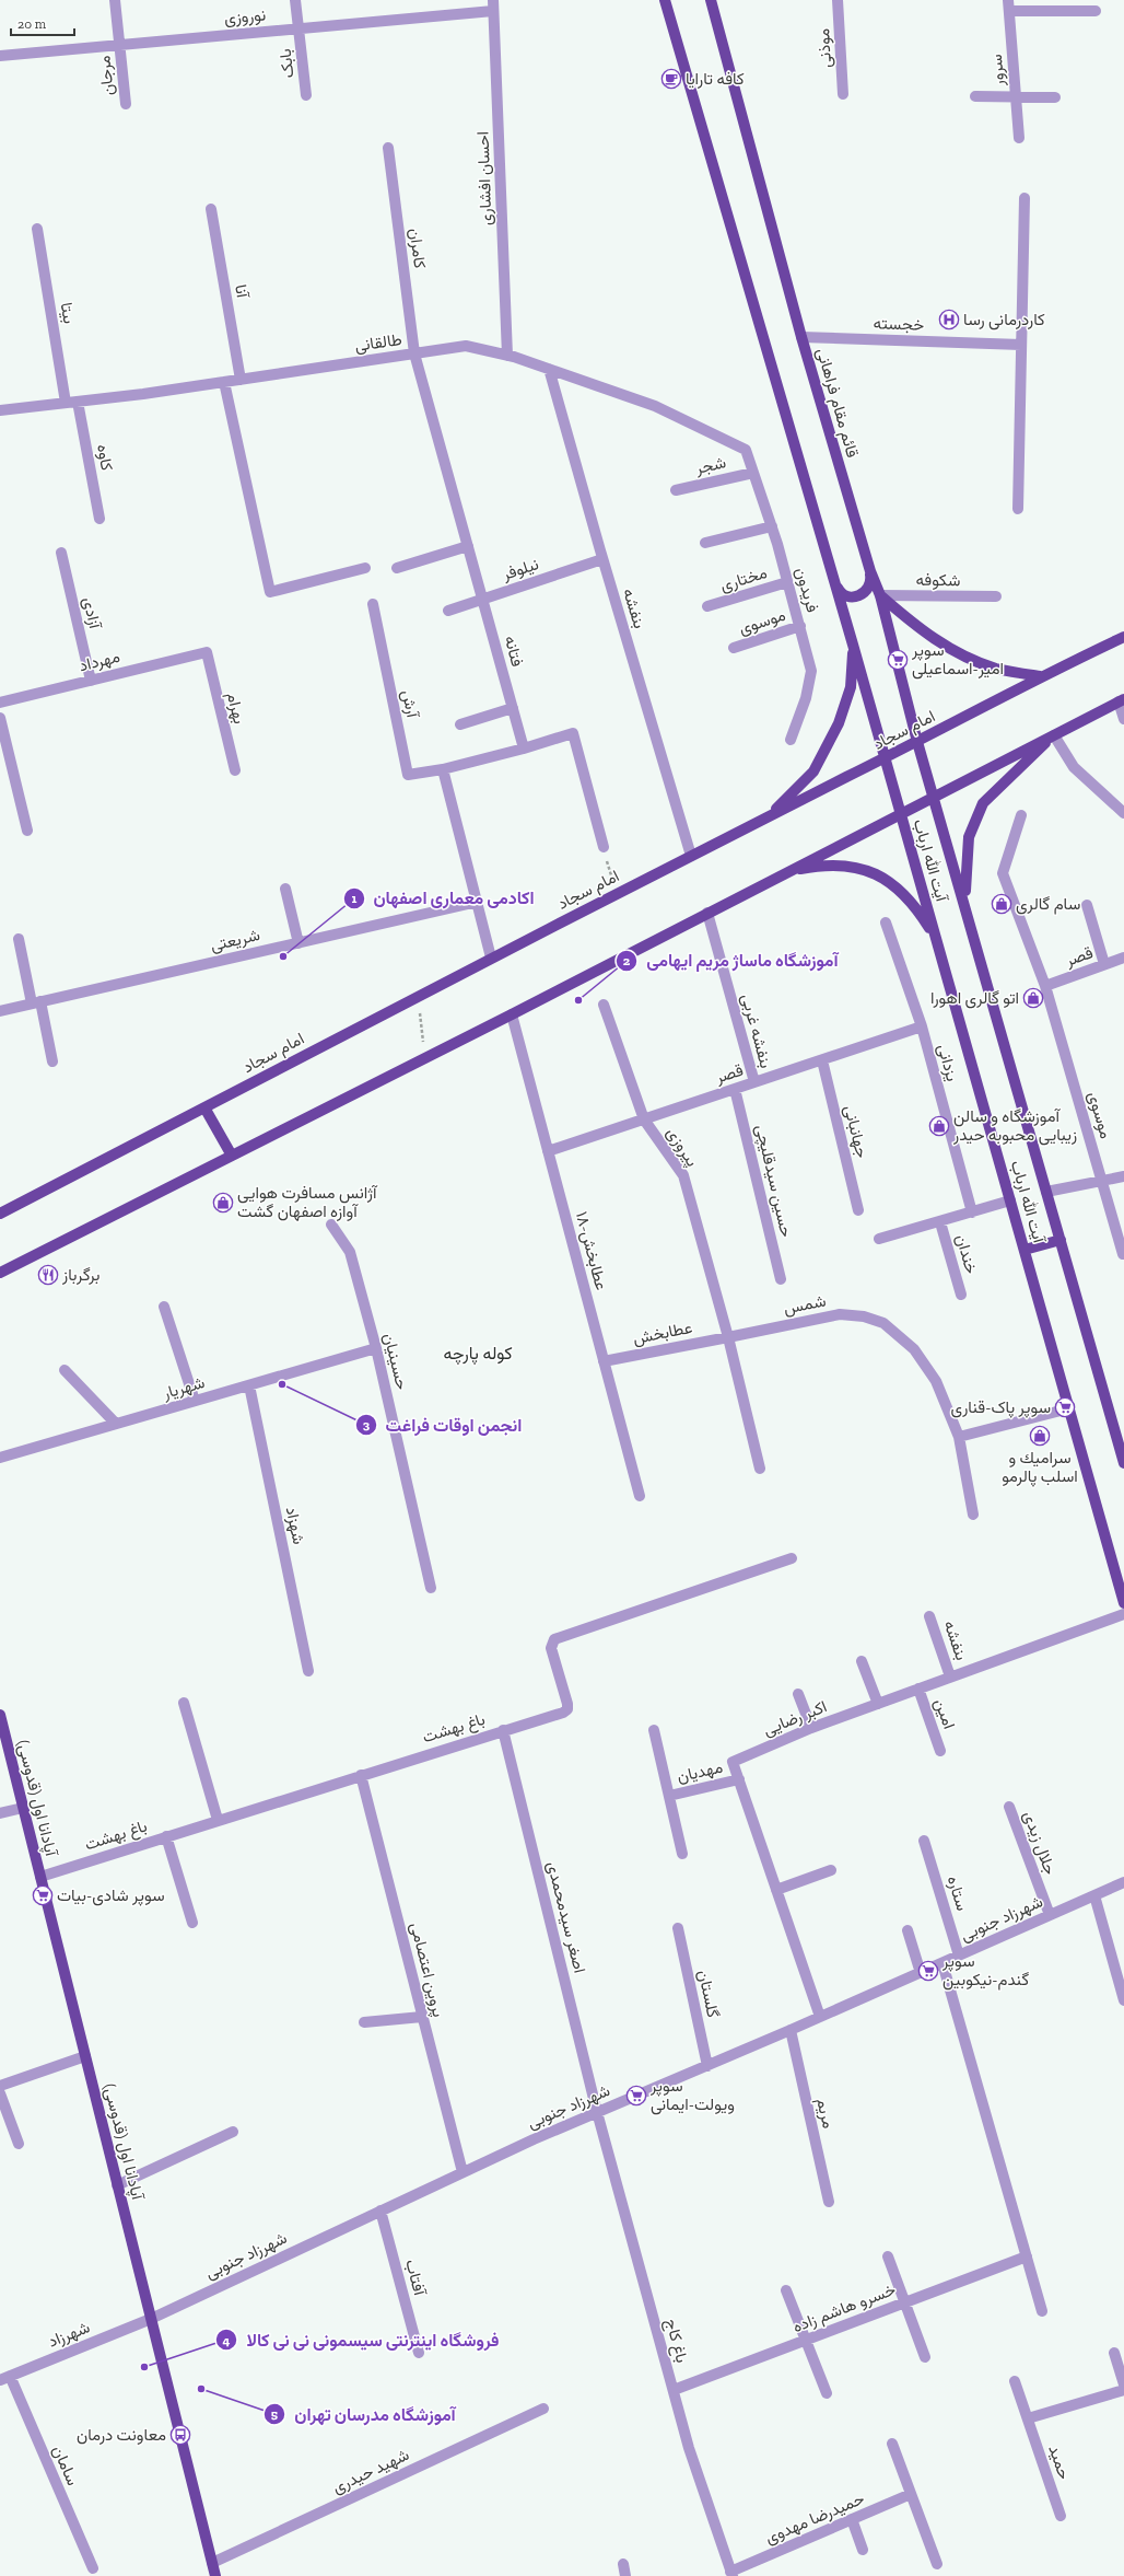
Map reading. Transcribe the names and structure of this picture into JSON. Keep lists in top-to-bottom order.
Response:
{
  "streets": {
    "main road": [
      "قائم مقام فراهانی",
      "امام سجاد",
      "آیت الله ارباب",
      "آپادانا اول (قدوسی)"
    ],
    "street": [
      "نوروزی",
      "موذنی",
      "بابک",
      "سرور",
      "مرجان",
      "احسان افشاری",
      "کامران",
      "آنا",
      "بیتا",
      "خجسته",
      "طالقانی",
      "کاوه",
      "شجر",
      "نیلوفر",
      "مختاری",
      "شکوفه",
      "فریدون",
      "بنفشه",
      "آزادی",
      "موسوی",
      "فتانه",
      "مهرداد",
      "آرش",
      "بهرام",
      "شریعتی",
      "قصر",
      "بنفشه غربی",
      "یزدانی",
      "جهانبانی",
      "پیروزی",
      "حسین سیدقلیچی",
      "۱۸-عطابخش",
      "خندان",
      "شمس",
      "عطابخش",
      "حسینیان",
      "شهریار",
      "شهزاد",
      "امین",
      "اکبر رضایی",
      "باغ بهشت",
      "مهدیان",
      "جلال زیدی",
      "ستاره",
      "اصغر سیدمحمدی",
      "شهرزاد جنوبی",
      "پروین اعتصامی",
      "گلستان",
      "مریم",
      "آفتاب",
      "خسرو هاشم زاده",
      "شهرزاد",
      "باغ کاج",
      "حمید",
      "سامان",
      "شهید حیدری",
      "حمیدرضا مهدوی"
    ]
  },
  "crossings": [
    ["نوروزی", "بابک"],
    ["نوروزی", "مرجان"],
    ["نوروزی", "احسان افشاری"],
    ["احسان افشاری", "طالقانی"],
    ["کامران", "طالقانی"],
    ["کامران", "فتانه"],
    ["آنا", "طالقانی"],
    ["بیتا", "طالقانی"],
    ["خجسته", "قائم مقام فراهانی"],
    ["طالقانی", "کاوه"],
    ["طالقانی", "فریدون"],
    ["طالقانی", "بنفشه"],
    ["طالقانی", "فتانه"],
    ["قائم مقام فراهانی", "شکوفه"],
    ["قائم مقام فراهانی", "امام سجاد"],
    ["قائم مقام فراهانی", "آیت الله ارباب"],
    ["شجر", "فریدون"],
    ["نیلوفر", "بنفشه"],
    ["نیلوفر", "فتانه"],
    ["مختاری", "فریدون"],
    ["فریدون", "موسوی"],
    ["بنفشه", "امام سجاد"],
    ["بنفشه", "اکبر رضایی"],
    ["آزادی", "مهرداد"],
    ["موسوی", "قصر"],
    ["فتانه", "آرش"],
    ["مهرداد", "بهرام"],
    ["امام سجاد", "آیت الله ارباب"],
    ["قصر", "بنفشه غربی"],
    ["قصر", "یزدانی"],
    ["قصر", "جهانبانی"],
    ["قصر", "پیروزی"],
    ["قصر", "حسین سیدقلیچی"],
    ["قصر", "۱۸-عطابخش"],
    ["پیروزی", "شمس"],
    ["پیروزی", "عطابخش"],
    ["۱۸-عطابخش", "عطابخش"],
    ["شمس", "عطابخش"],
    ["حسینیان", "شهریار"],
    ["شهریار", "شهزاد"],
    ["امین", "اکبر رضایی"],
    ["اکبر رضایی", "مهدیان"],
    ["اکبر رضایی", "شهرزاد جنوبی"],
    ["باغ بهشت", "آپادانا اول (قدوسی)"],
    ["باغ بهشت", "اصغر سیدمحمدی"],
    ["باغ بهشت", "پروین اعتصامی"],
    ["آپادانا اول (قدوسی)", "شهرزاد جنوبی"],
    ["آپادانا اول (قدوسی)", "شهرزاد"],
    ["آپادانا اول (قدوسی)", "شهید حیدری"],
    ["جلال زیدی", "شهرزاد جنوبی"],
    ["ستاره", "شهرزاد جنوبی"],
    ["اصغر سیدمحمدی", "شهرزاد جنوبی"],
    ["اصغر سیدمحمدی", "باغ کاج"],
    ["شهرزاد جنوبی", "پروین اعتصامی"],
    ["شهرزاد جنوبی", "گلستان"],
    ["شهرزاد جنوبی", "مریم"],
    ["شهرزاد جنوبی", "آفتاب"],
    ["شهرزاد جنوبی", "شهرزاد"],
    ["شهرزاد جنوبی", "باغ کاج"],
    ["خسرو هاشم زاده", "باغ کاج"],
    ["شهرزاد", "سامان"],
    ["باغ کاج", "حمیدرضا مهدوی"]
  ],
  "districts": ["کوله پارچه"],
  "places": {
    "cafe": ["کافه تارایا"],
    "hospital": ["کاردرمانی رسا"],
    "supermarket": [
      "سوپر امیر-اسماعیلی",
      "سوپر پاک-قناری",
      "سوپر شادی-بیات",
      "سوپر گندم-نیکوبین",
      "سوپر ویولت-ایمانی"
    ],
    "shop": [
      "سام گالری",
      "اتو گالری اهورا",
      "آموزشگاه و سالن زیبایی محبوبه حیدر",
      "آژانس مسافرت هوایی آوازه اصفهان گشت",
      "سراميك و اسلب پالرمو"
    ],
    "other": [
      "اکادمی معماری اصفهان",
      "آموزشگاه ماساژ مریم ایهامی",
      "انجمن اوقات فراغت",
      "فروشگاه اینترنتی سیسمونی نی نی کالا",
      "آموزشگاه مدرسان تهران"
    ],
    "restaurant": ["برگرباز"],
    "bus stop": ["معاونت درمان"]
  },
  "scale_bar": "20 m"
}
